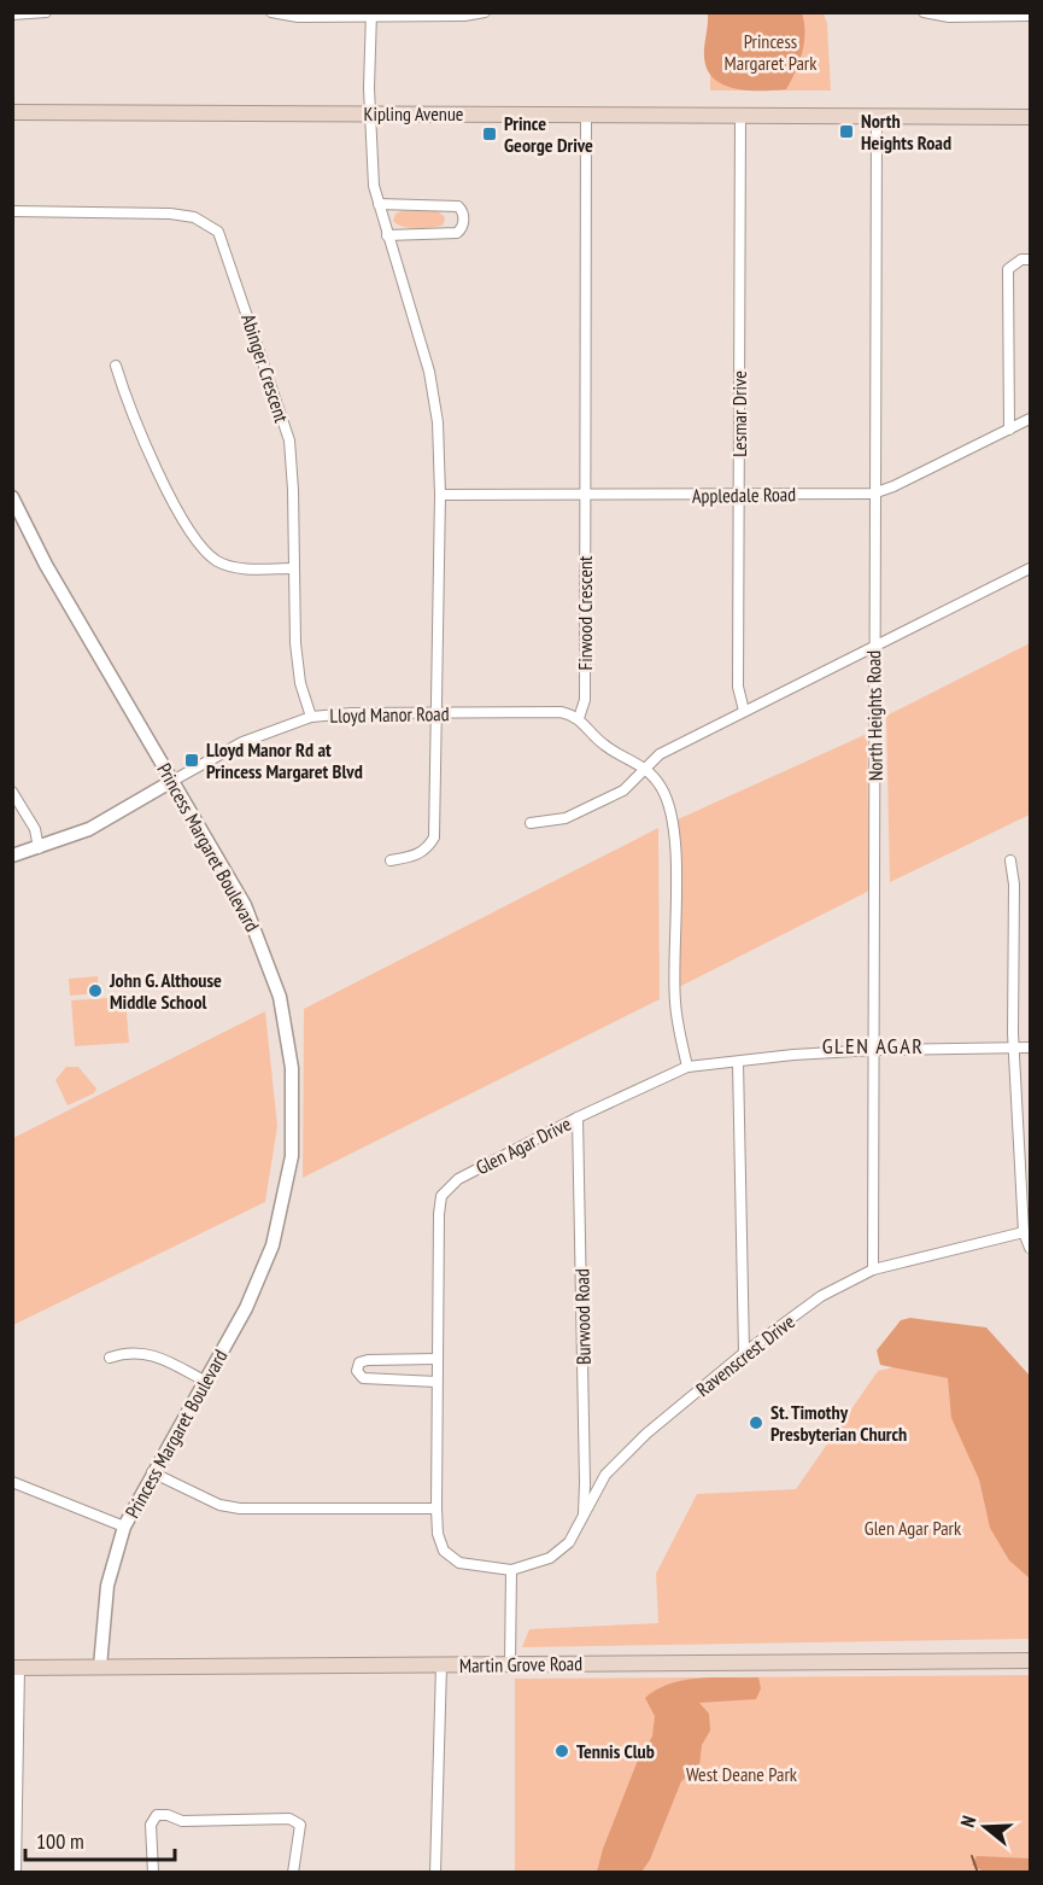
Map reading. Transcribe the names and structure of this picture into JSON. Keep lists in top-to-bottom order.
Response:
{
  "streets": {
    "main road": ["Kipling Avenue", "Martin Grove Road"],
    "street": [
      "Abinger Crescent",
      "Lesmar Drive",
      "Appledale Road",
      "Firwood Crescent",
      "Lloyd Manor Road",
      "North Heights Road",
      "Princess Margaret Boulevard",
      "Glen Agar Drive",
      "Burwood Road",
      "Ravenscrest Drive"
    ]
  },
  "crossings": [
    ["Kipling Avenue", "Lesmar Drive"],
    ["Kipling Avenue", "Firwood Crescent"],
    ["Kipling Avenue", "North Heights Road"],
    ["Abinger Crescent", "Lloyd Manor Road"],
    ["Lesmar Drive", "Appledale Road"],
    ["Appledale Road", "Firwood Crescent"],
    ["Appledale Road", "North Heights Road"],
    ["Firwood Crescent", "Lloyd Manor Road"],
    ["Lloyd Manor Road", "Princess Margaret Boulevard"],
    ["North Heights Road", "Glen Agar Drive"],
    ["North Heights Road", "Ravenscrest Drive"],
    ["Princess Margaret Boulevard", "Martin Grove Road"],
    ["Glen Agar Drive", "Burwood Road"],
    ["Glen Agar Drive", "Ravenscrest Drive"],
    ["Burwood Road", "Ravenscrest Drive"]
  ],
  "districts": ["GLEN AGAR"],
  "parks": ["Princess Margaret Park", "Glen Agar Park", "West Deane Park"],
  "places": {
    "transit": ["North Heights Road", "Prince George Drive", "Lloyd Manor Rd at Princess Margaret Blvd"],
    "other": ["John G. Althouse Middle School", "St. Timothy Presbyterian Church", "Tennis Club"]
  },
  "scale_bar": "100 m",
  "north": "left"
}
